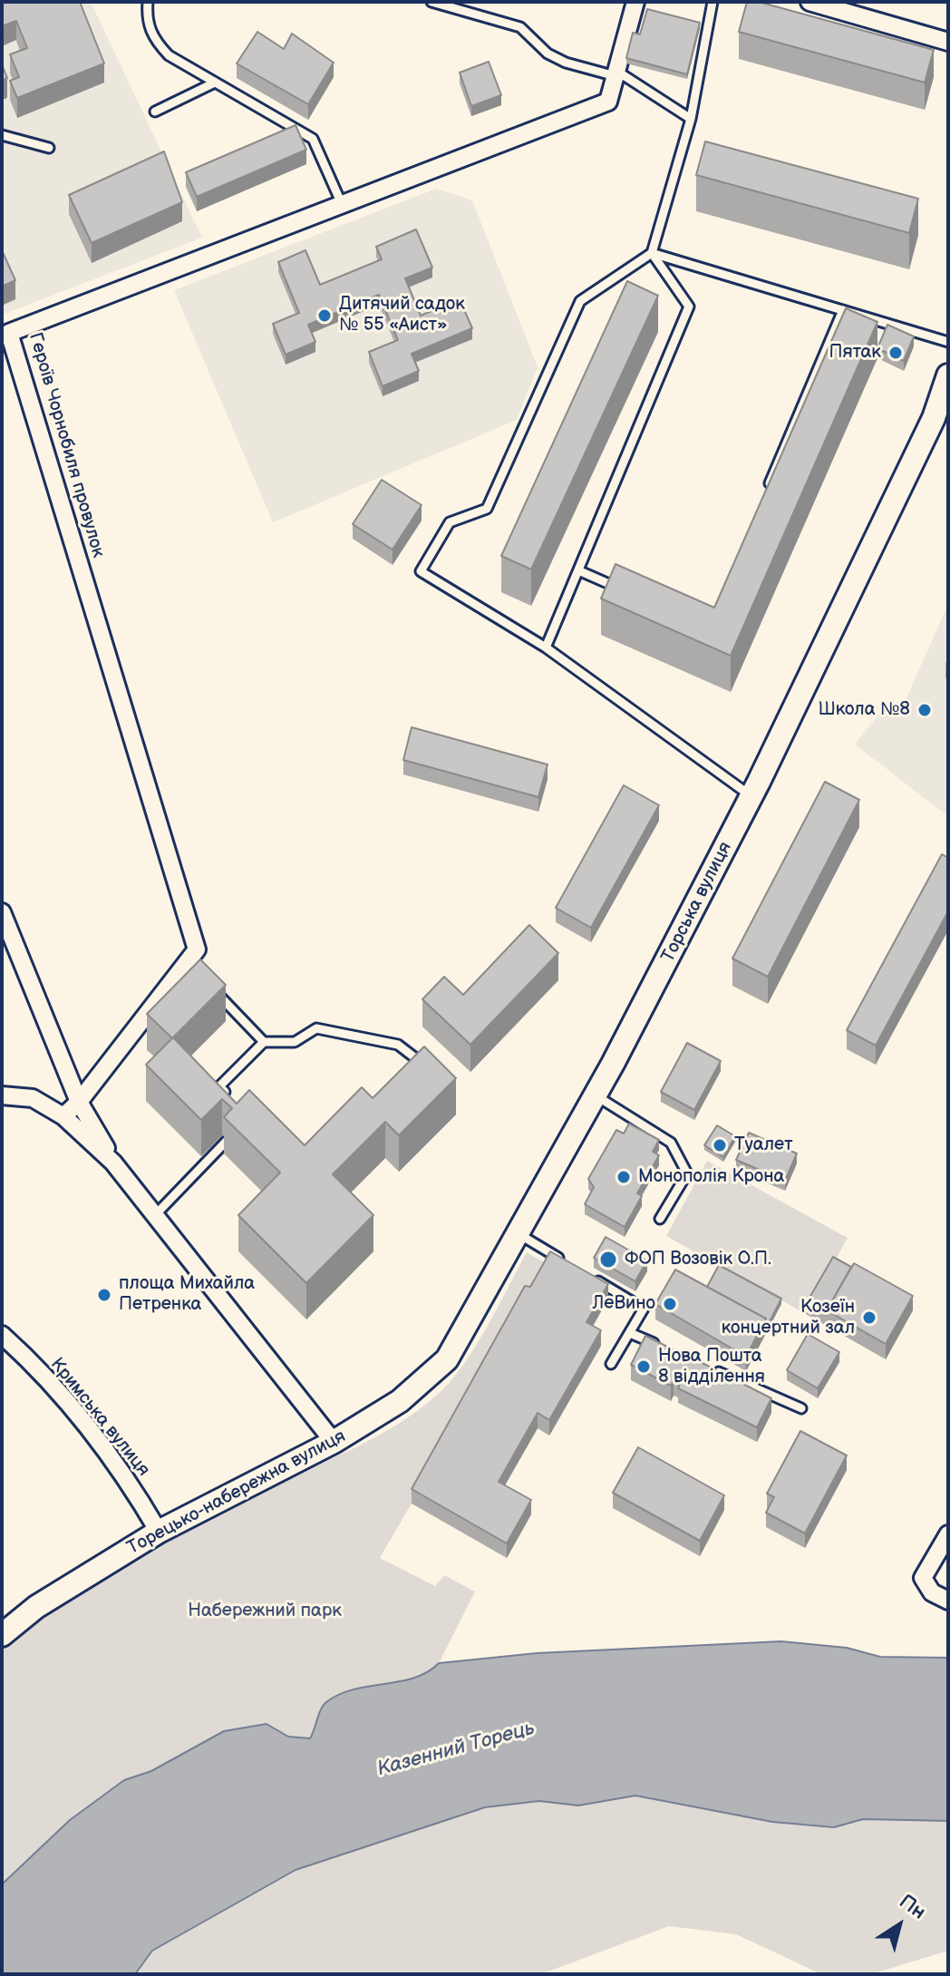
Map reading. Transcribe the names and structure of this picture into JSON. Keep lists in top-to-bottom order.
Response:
{
  "streets": {
    "main road": ["Торська вулиця", "Торецько-набережна вулиця"],
    "street": ["Героїв Чорнобиля провулок", "Кримська вулиця"]
  },
  "crossings": [
    ["Торська вулиця", "Торецько-набережна вулиця"],
    ["Кримська вулиця", "Торецько-набережна вулиця"]
  ],
  "water": ["Казенний Торець"],
  "parks": ["Набережний парк"],
  "places": [
    "Дитячий садок № 55 «Аист»",
    "Пятак",
    "Школа №8",
    "Туалет",
    "Монополія Крона",
    "ФОП Возовік О.П.",
    "площа Михайла Петренка",
    "ЛеВино",
    "Козеїн концертний зал",
    "Нова Пошта 8 відділення"
  ],
  "north": "top right"
}
